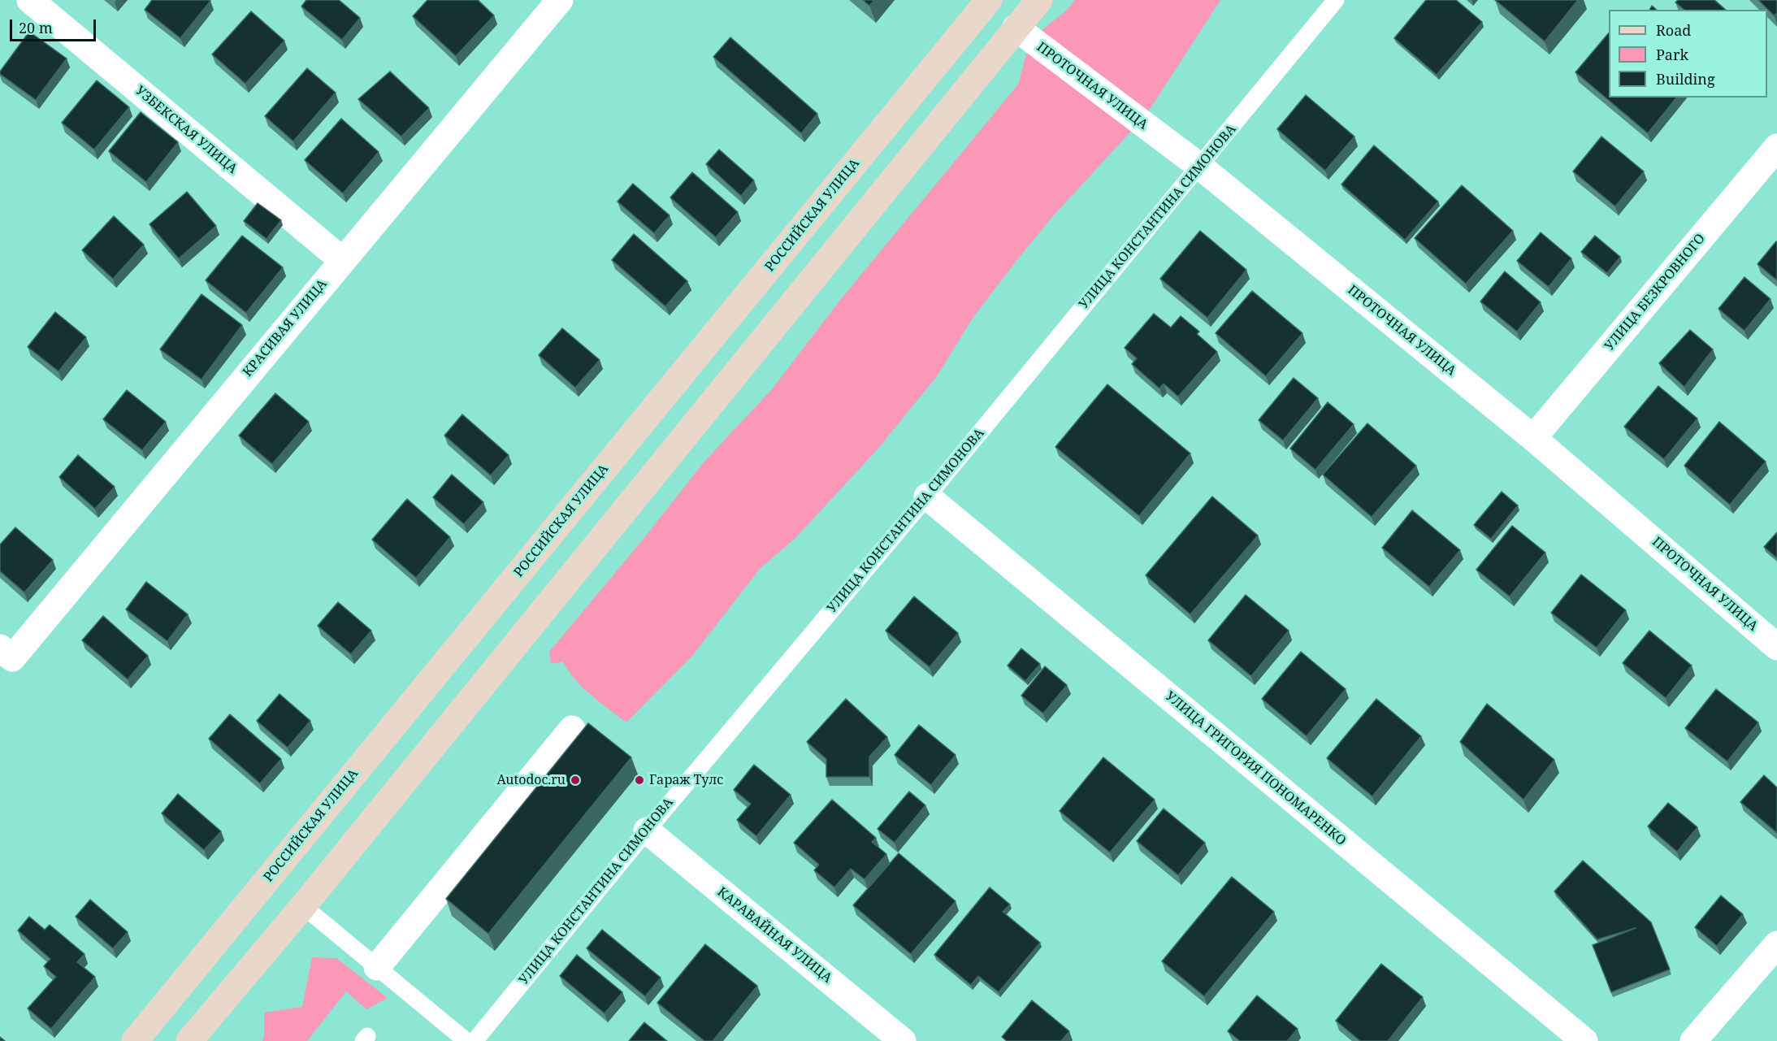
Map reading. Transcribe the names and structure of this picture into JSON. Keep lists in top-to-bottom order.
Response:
{
  "streets": {
    "main road": ["РОССИЙСКАЯ УЛИЦА"],
    "street": [
      "ПРОТОЧНАЯ УЛИЦА",
      "УЗБЕКСКАЯ УЛИЦА",
      "УЛИЦА БЕЗКРОВНОГО",
      "КРАСИВАЯ УЛИЦА",
      "УЛИЦА ГРИГОРИЯ ПОНОМАРЕНКО",
      "КАРАВАЙНАЯ УЛИЦА"
    ],
    "lane": ["УЛИЦА КОНСТАНТИНА СИМОНОВА"]
  },
  "crossings": [
    ["ПРОТОЧНАЯ УЛИЦА", "УЛИЦА КОНСТАНТИНА СИМОНОВА"],
    ["ПРОТОЧНАЯ УЛИЦА", "УЛИЦА БЕЗКРОВНОГО"],
    ["УЗБЕКСКАЯ УЛИЦА", "КРАСИВАЯ УЛИЦА"],
    ["УЛИЦА КОНСТАНТИНА СИМОНОВА", "УЛИЦА ГРИГОРИЯ ПОНОМАРЕНКО"],
    ["УЛИЦА КОНСТАНТИНА СИМОНОВА", "КАРАВАЙНАЯ УЛИЦА"]
  ],
  "places": ["Autodoc.ru", "Гараж Тулс"],
  "legend": ["Road", "Park", "Building"],
  "scale_bar": "20 m"
}
